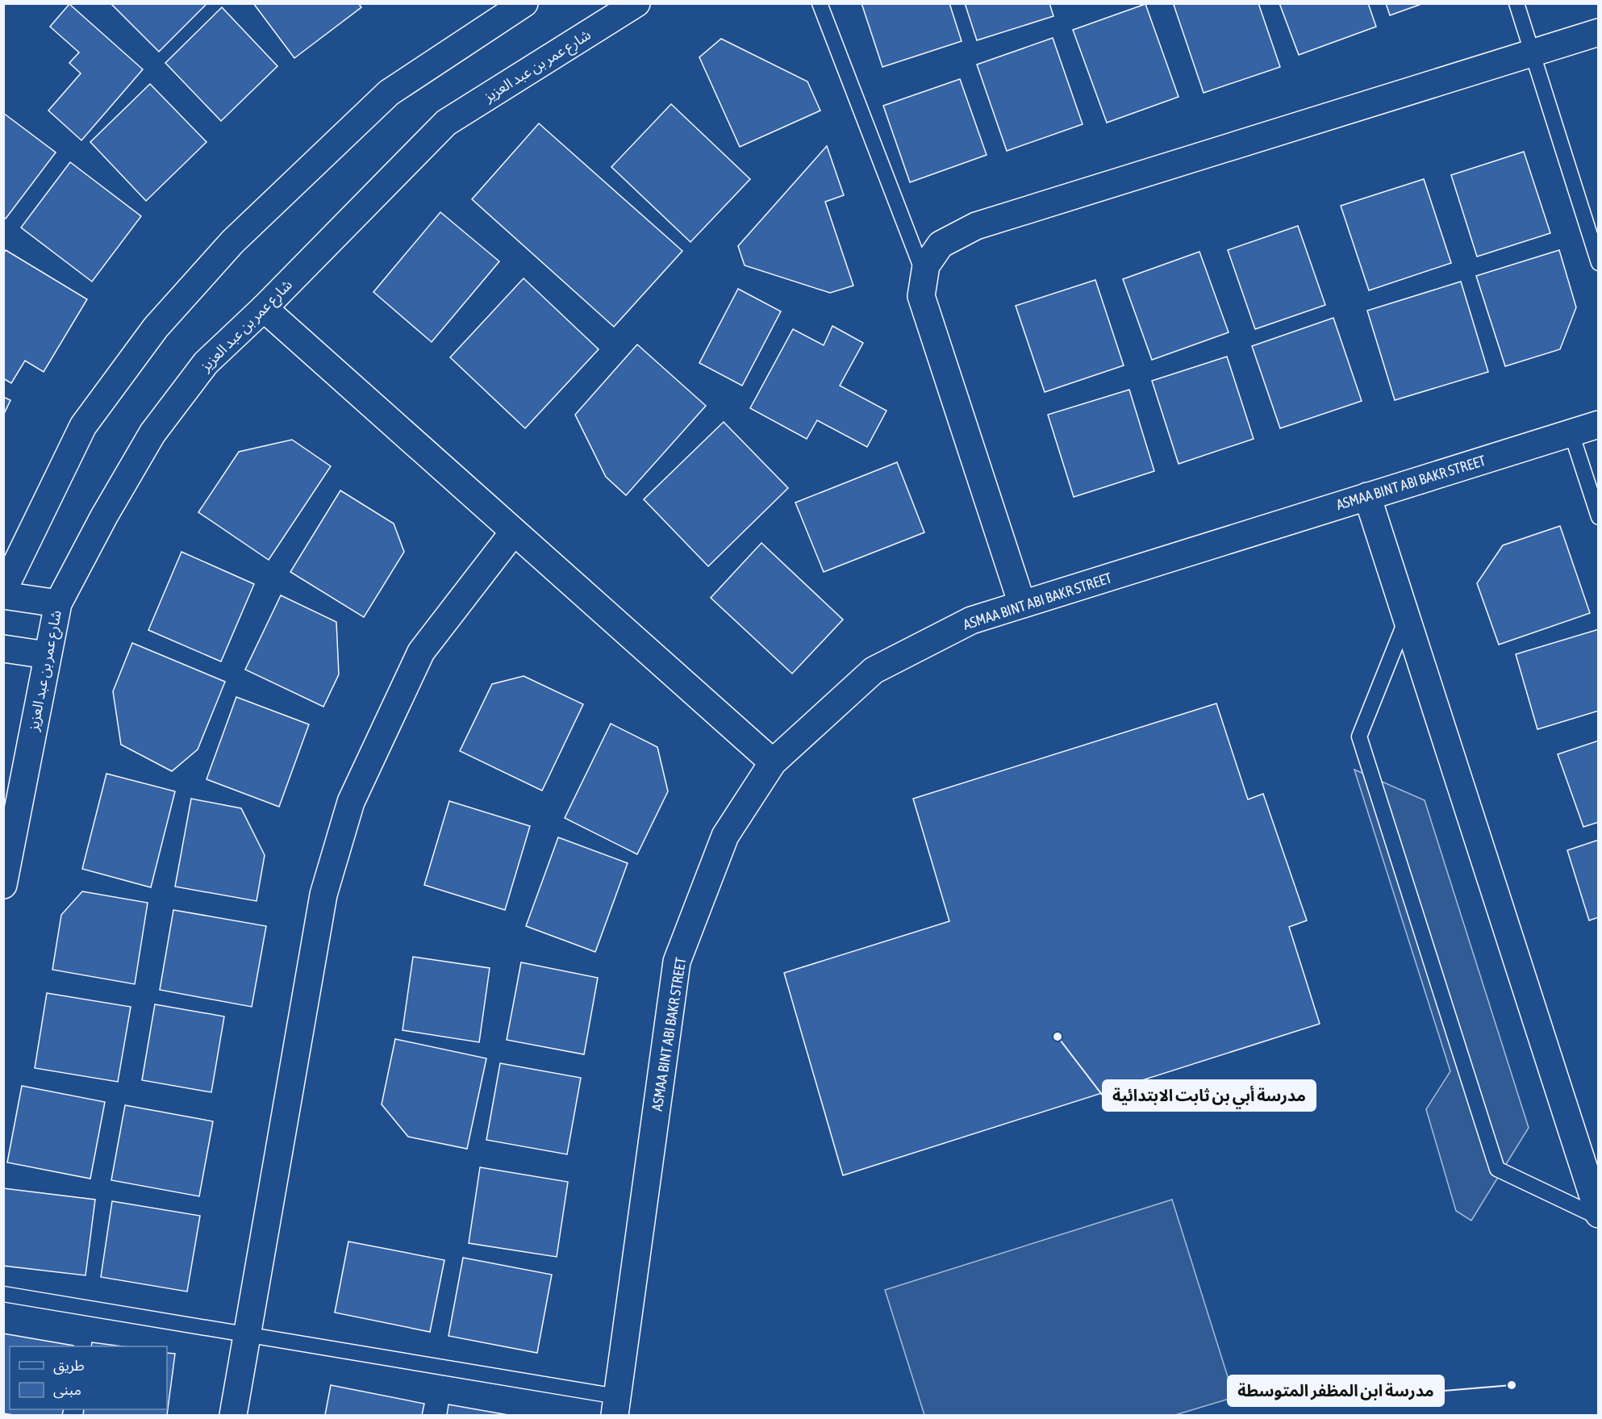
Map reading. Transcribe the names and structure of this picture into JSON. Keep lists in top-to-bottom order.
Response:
{
  "streets": {
    "street": ["شارع عمر بن عبد العزيز", "ASMAA BINT ABI BAKR STREET"]
  },
  "places": ["مدرسة أبي بن ثابت الابتدائية", "مدرسة ابن المظفر المتوسطة"],
  "legend": ["طريق", "مبنى"]
}
